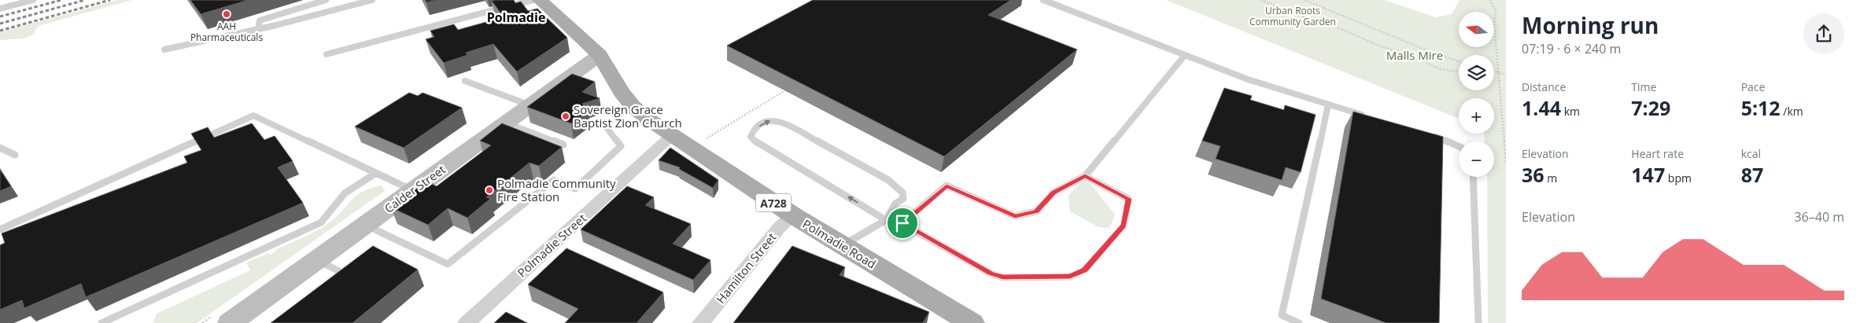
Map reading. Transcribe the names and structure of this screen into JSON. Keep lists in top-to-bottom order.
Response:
{
  "streets": {
    "main road": ["Calder Street", "A728", "Polmadie Road"],
    "street": ["Polmadie Street", "Hamilton Street"]
  },
  "crossings": [
    ["Calder Street", "Polmadie Road"],
    ["Polmadie Road", "Polmadie Street"],
    ["Polmadie Road", "Hamilton Street"]
  ],
  "districts": ["Polmadie"],
  "parks": ["Urban Roots Community Garden", "Malls Mire"],
  "places": ["AAH Pharmaceuticals", "Sovereign Grace Baptist Zion Church", "Polmadie Community Fire Station"],
  "north": "left",
  "page": {
    "heading": ["Morning run", "07:19 · 6 × 240 m"],
    "map_buttons": ["+", "−"],
    "stats": [
      ["Distance", "1.44 km"],
      ["Time", "7:29"],
      ["Pace", "5:12 /km"],
      ["Elevation", "36 m"],
      ["Heart rate", "147 bpm"],
      ["kcal", "87"]
    ],
    "chart": ["Elevation", "36–40 m"]
  }
}
